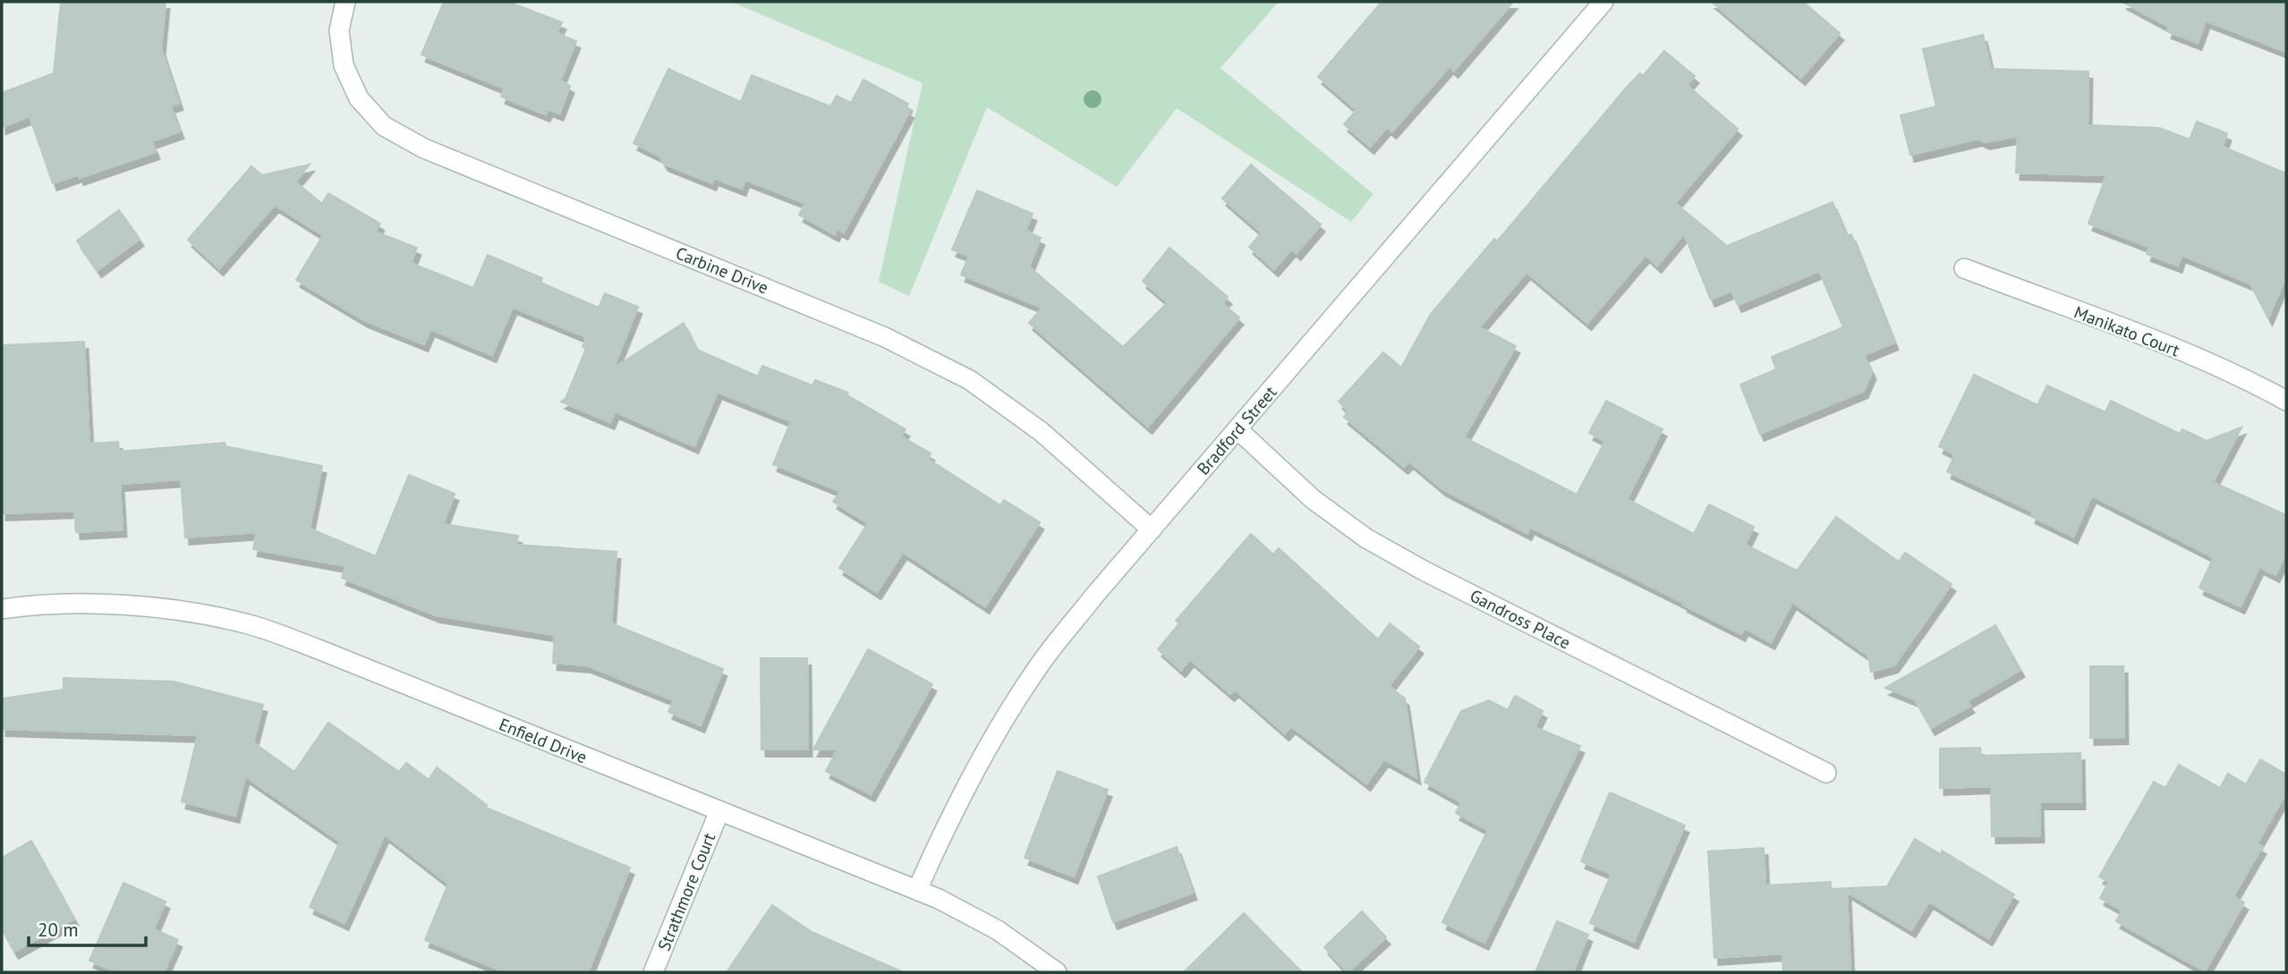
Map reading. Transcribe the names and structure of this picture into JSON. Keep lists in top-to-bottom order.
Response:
{
  "streets": {
    "street": [
      "Carbine Drive",
      "Manikato Court",
      "Bradford Street",
      "Gandross Place",
      "Enfield Drive",
      "Strathmore Court"
    ]
  },
  "crossings": [
    ["Carbine Drive", "Bradford Street"],
    ["Bradford Street", "Gandross Place"],
    ["Bradford Street", "Enfield Drive"],
    ["Enfield Drive", "Strathmore Court"]
  ],
  "scale_bar": "20 m"
}
